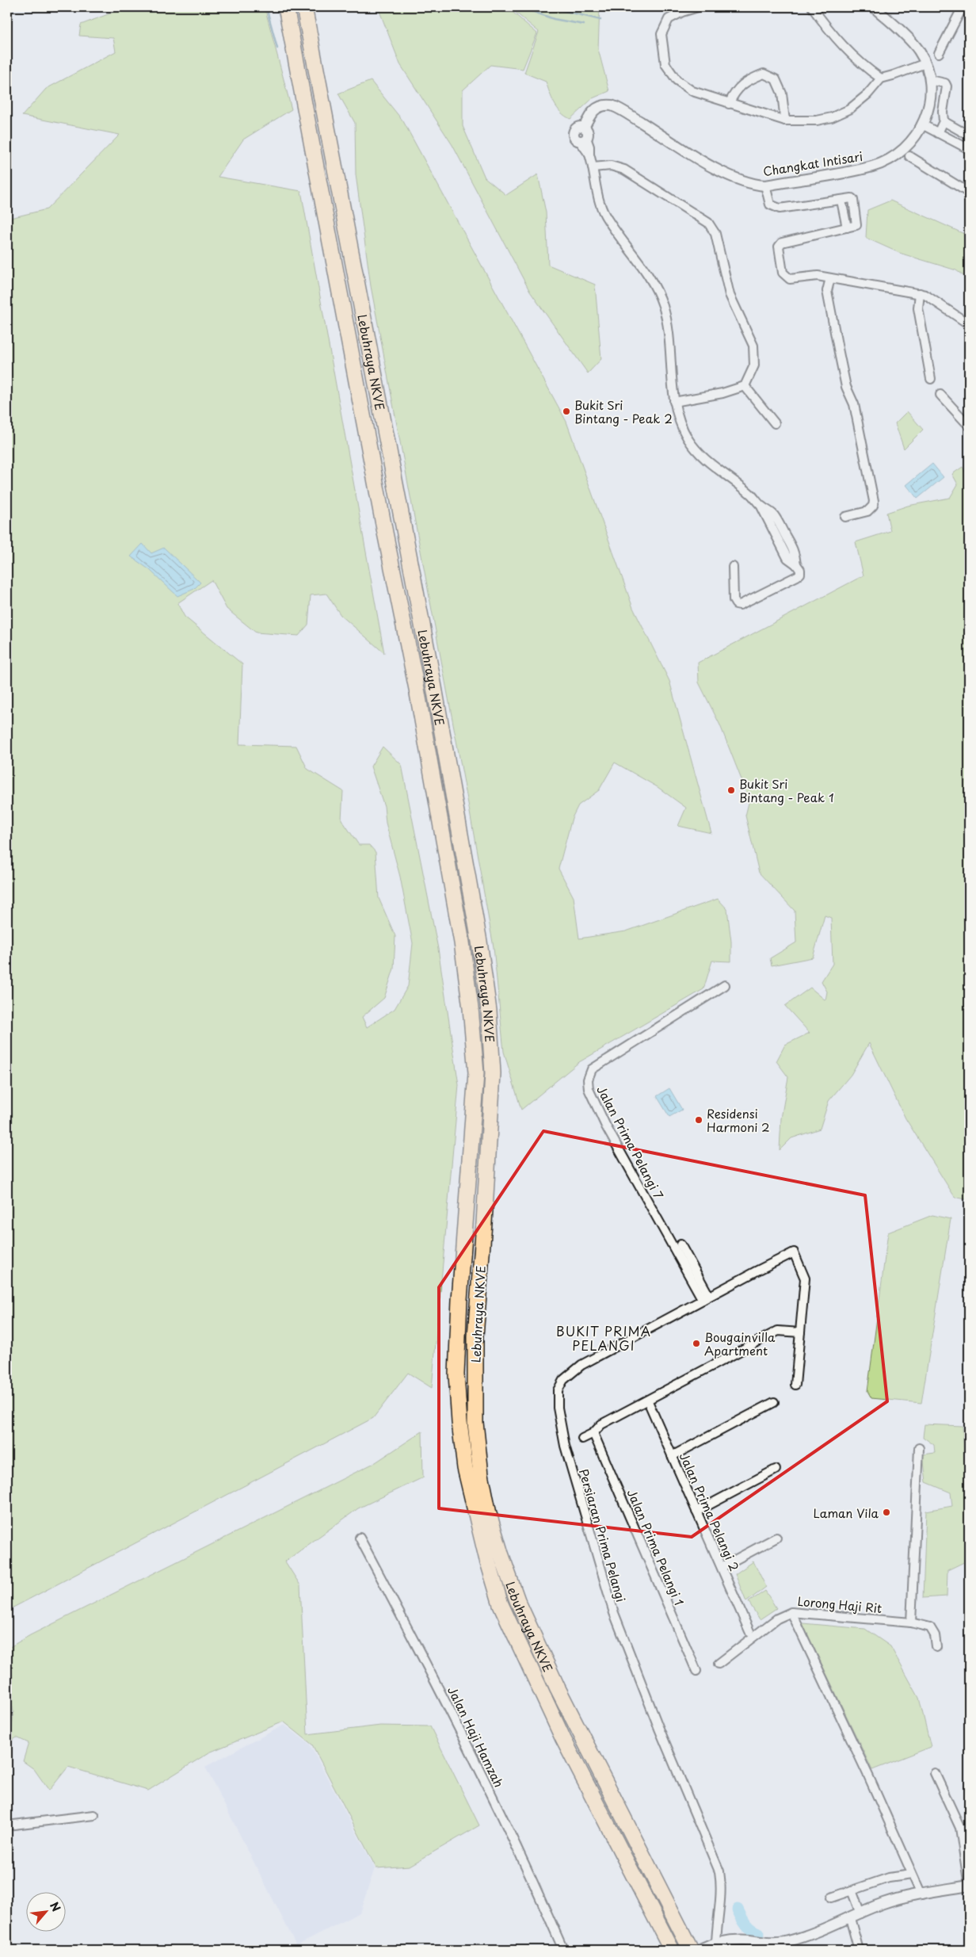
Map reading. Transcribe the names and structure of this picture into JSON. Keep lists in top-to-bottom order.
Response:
{
  "streets": {
    "highway": ["Lebuhraya NKVE"],
    "street": [
      "Changkat Intisari",
      "Jalan Prima Pelangi 7",
      "Jalan Prima Pelangi 2",
      "Persiaran Prima Pelangi",
      "Jalan Prima Pelangi 1",
      "Lorong Haji Rit",
      "Jalan Haji Hamzah"
    ]
  },
  "crossings": [
    ["Jalan Prima Pelangi 7", "Persiaran Prima Pelangi"]
  ],
  "districts": ["BUKIT PRIMA PELANGI"],
  "places": [
    "Bukit Sri Bintang - Peak 2",
    "Bukit Sri Bintang - Peak 1",
    "Residensi Harmoni 2",
    "Bougainvilla Apartment",
    "Laman Vila"
  ],
  "north": "top right"
}
